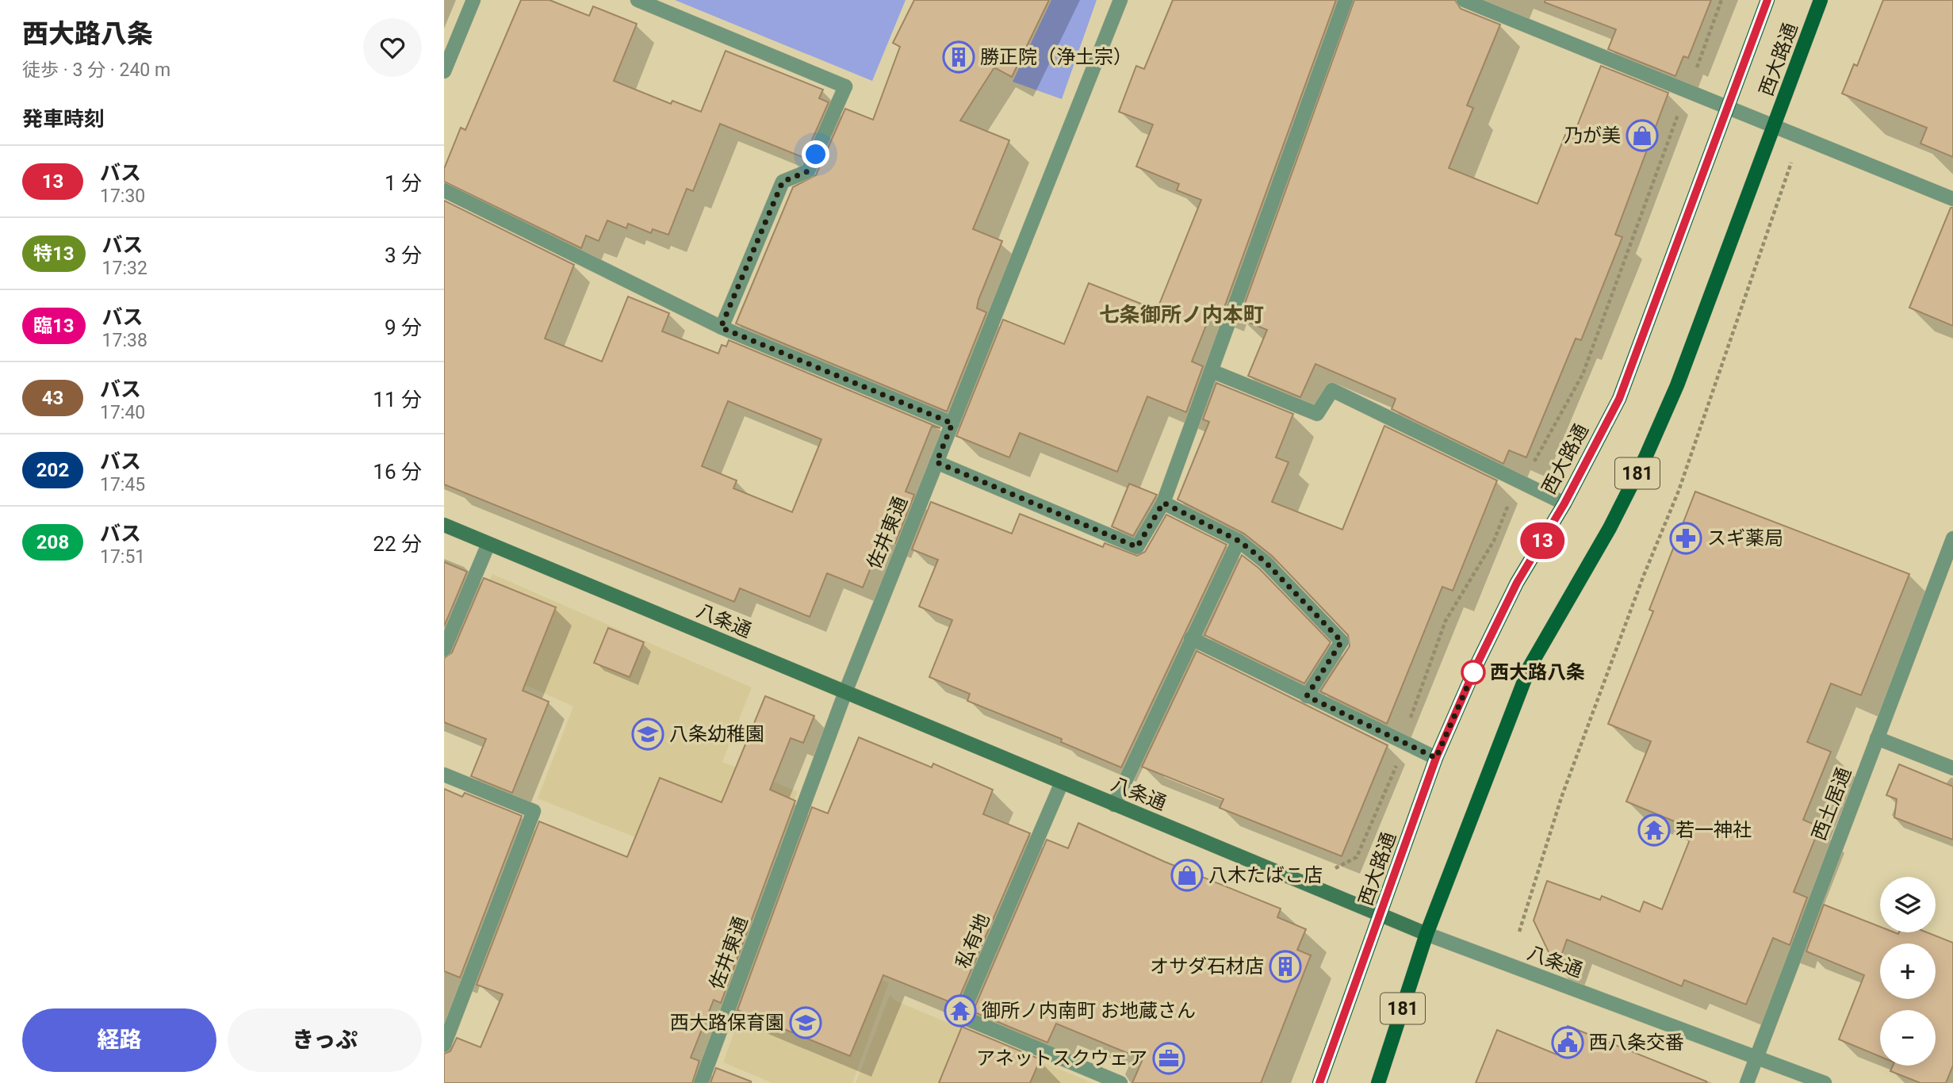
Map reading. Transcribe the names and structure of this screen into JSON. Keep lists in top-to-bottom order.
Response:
{
  "streets": {
    "main road": ["西大路通", "181", "八条通"],
    "street": ["佐井東通", "西土居通", "私有地"]
  },
  "crossings": [
    ["西大路通", "八条通"],
    ["佐井東通", "八条通"],
    ["八条通", "西土居通"],
    ["八条通", "私有地"]
  ],
  "districts": ["七条御所ノ内本町"],
  "places": {
    "building": ["勝正院（浄土宗）", "オサダ石材店"],
    "shop": ["乃が美", "八木たばこ店"],
    "pharmacy": ["スギ薬局"],
    "other": ["西大路八条"],
    "school or university": ["八条幼稚園", "西大路保育園"],
    "temple": ["若一神社", "御所ノ内南町 お地蔵さん"],
    "public building": ["西八条交番"],
    "office": ["アネットスクウェア"]
  },
  "lines": ["bus line 13"],
  "page": {
    "heading": [
      ["西大路八条", "徒歩 · 3 分 · 240 m"],
      "発車時刻"
    ],
    "on_map": "13",
    "list": [
      {
        "mark": "13",
        "name": "バス",
        "note": "17:30",
        "value": "1 分"
      },
      {
        "mark": "特13",
        "name": "バス",
        "note": "17:32",
        "value": "3 分"
      },
      {
        "mark": "臨13",
        "name": "バス",
        "note": "17:38",
        "value": "9 分"
      },
      {
        "mark": "43",
        "name": "バス",
        "note": "17:40",
        "value": "11 分"
      },
      {
        "mark": "202",
        "name": "バス",
        "note": "17:45",
        "value": "16 分"
      },
      {
        "mark": "208",
        "name": "バス",
        "note": "17:51",
        "value": "22 分"
      }
    ],
    "map_buttons": ["+", "−"],
    "buttons": ["経路", "きっぷ"]
  }
}
